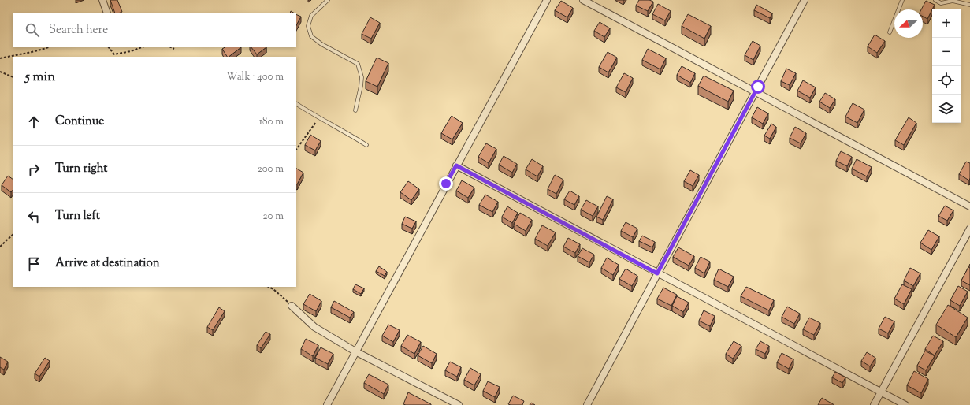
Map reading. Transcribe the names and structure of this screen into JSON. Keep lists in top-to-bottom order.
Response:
{
  "north": "left",
  "page": {
    "map_buttons": ["+", "−"],
    "search": "Search here",
    "heading": ["5 min", "Walk · 400 m"],
    "list": [
      ["Continue", "180 m"],
      ["Turn right", "200 m"],
      ["Turn left", "20 m"],
      "Arrive at destination"
    ]
  }
}
